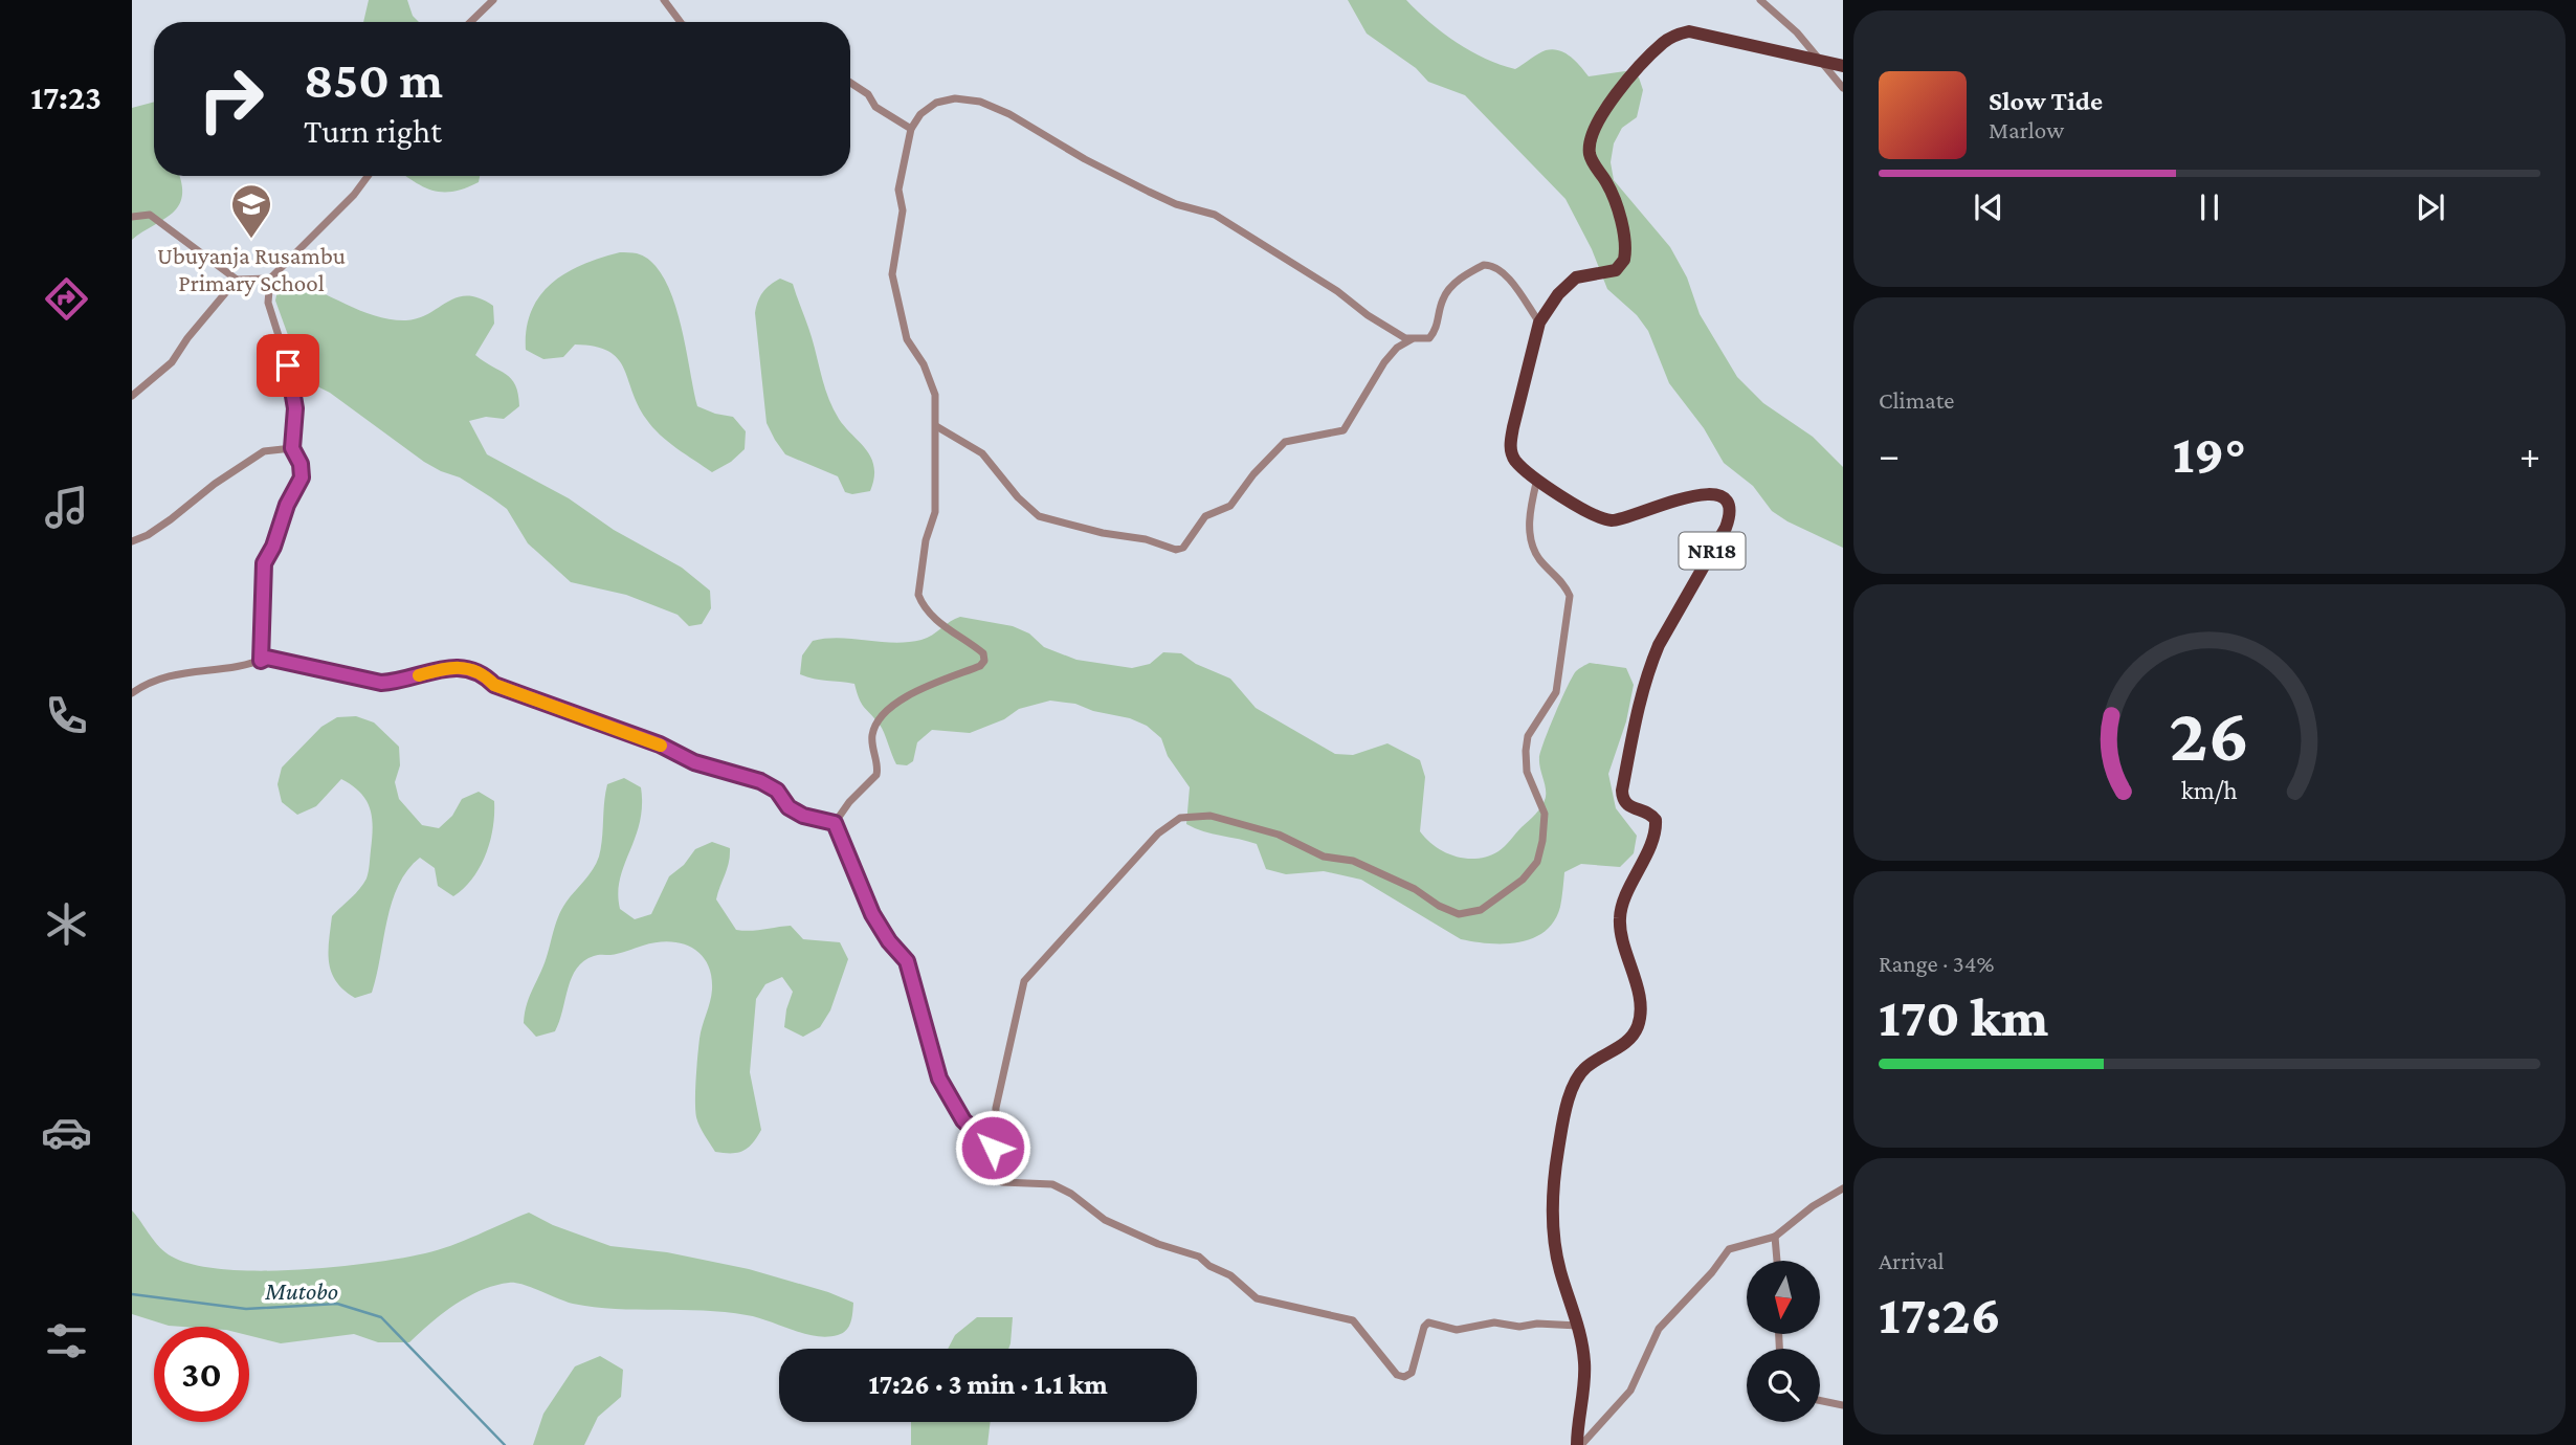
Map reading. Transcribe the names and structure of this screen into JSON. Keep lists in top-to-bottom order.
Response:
{
  "streets": {
    "main road": ["NR18"]
  },
  "water": ["Mutobo"],
  "places": {
    "school or university": ["Ubuyanja Rusambu Primary School"]
  },
  "north": "bottom",
  "page": {
    "tabs": "17:23",
    "turn": ["850 m", "Turn right"],
    "song": ["Slow Tide", "Marlow"],
    "tile": [
      "Climate",
      ["Range · 34%", "170 km"],
      ["Arrival", "17:26"]
    ],
    "heat": ["−", "19°", "+"],
    "limit": "30",
    "trip": "17:26 · 3 min · 1.1 km",
    "gauge": ["26", "km/h"]
  }
}
